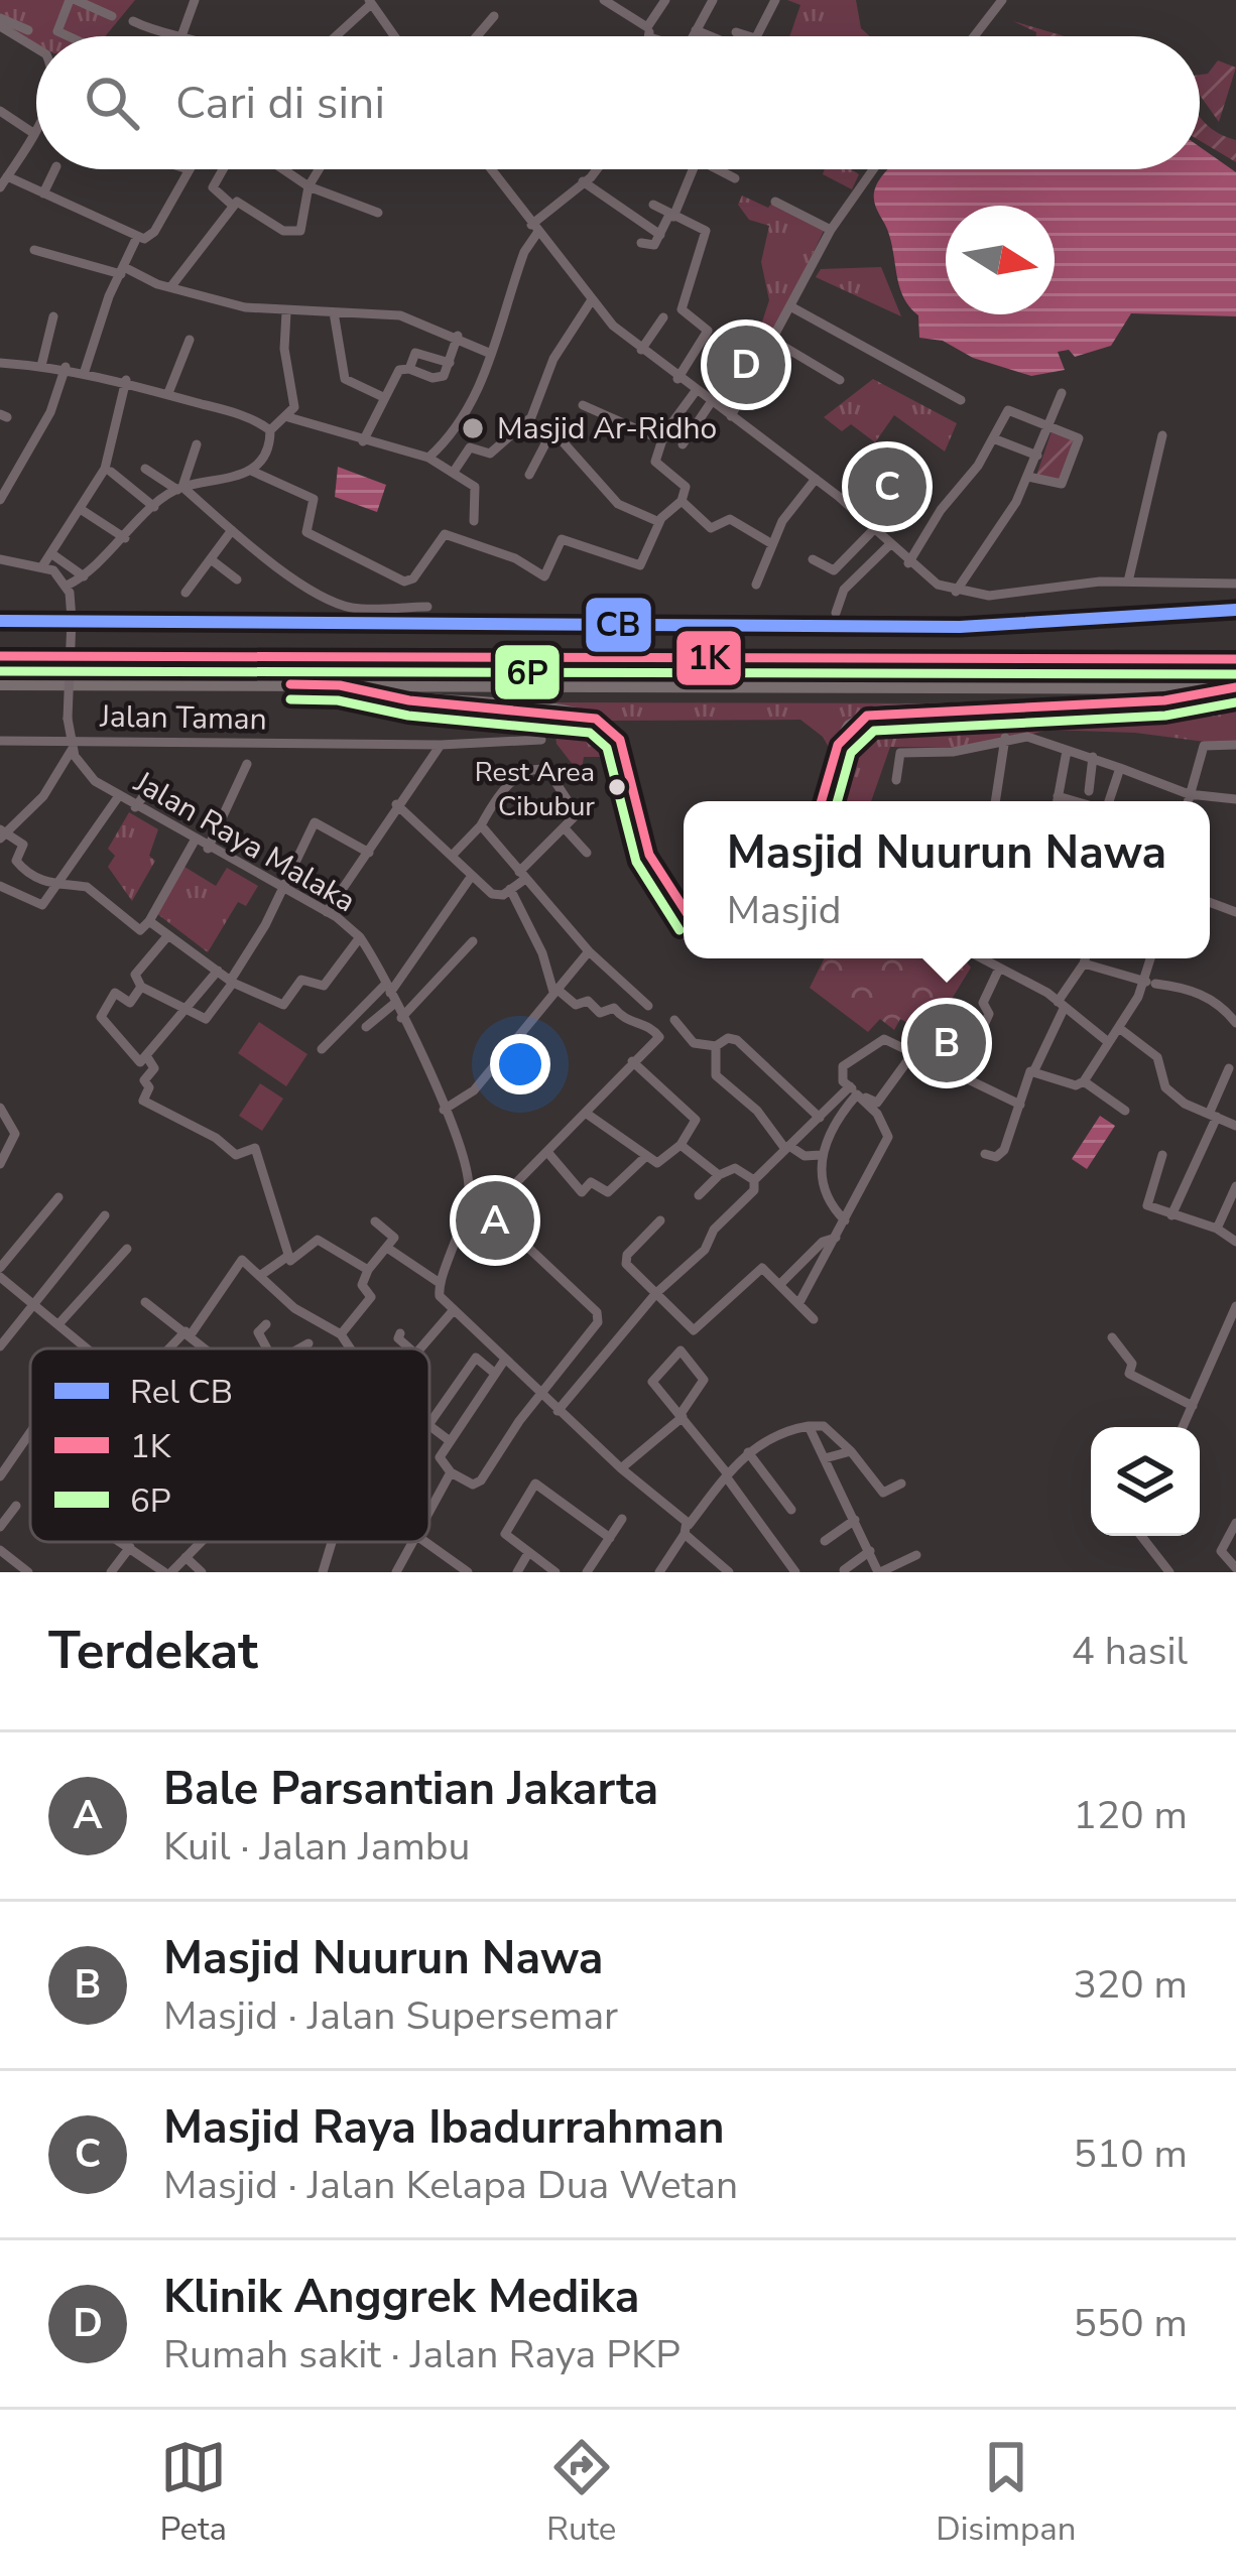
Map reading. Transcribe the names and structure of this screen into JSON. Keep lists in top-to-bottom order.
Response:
{
  "streets": {
    "street": ["Jalan Taman", "Jalan Raya Malaka"]
  },
  "crossings": [
    ["Jalan Taman", "Jalan Raya Malaka"]
  ],
  "places": ["Masjid Ar-Ridho", "Rest Area Cibubur"],
  "lines": ["rail line CB", "transit line 1K", "transit line 6P"],
  "legend": ["Rel CB", "1K", "6P"],
  "north": "right",
  "page": {
    "search": "Cari di sini",
    "pins": [
      "D",
      "C",
      "B",
      "A"
    ],
    "popup": ["Masjid Nuurun Nawa", "Masjid"],
    "heading": ["Terdekat", "4 hasil"],
    "list": [
      {
        "mark": "A",
        "name": "Bale Parsantian Jakarta",
        "note": "Kuil · Jalan Jambu",
        "value": "120 m"
      },
      {
        "mark": "B",
        "name": "Masjid Nuurun Nawa",
        "note": "Masjid · Jalan Supersemar",
        "value": "320 m"
      },
      {
        "mark": "C",
        "name": "Masjid Raya Ibadurrahman",
        "note": "Masjid · Jalan Kelapa Dua Wetan",
        "value": "510 m"
      },
      {
        "mark": "D",
        "name": "Klinik Anggrek Medika",
        "note": "Rumah sakit · Jalan Raya PKP",
        "value": "550 m"
      }
    ],
    "nav": ["Peta", "Rute", "Disimpan"]
  }
}
